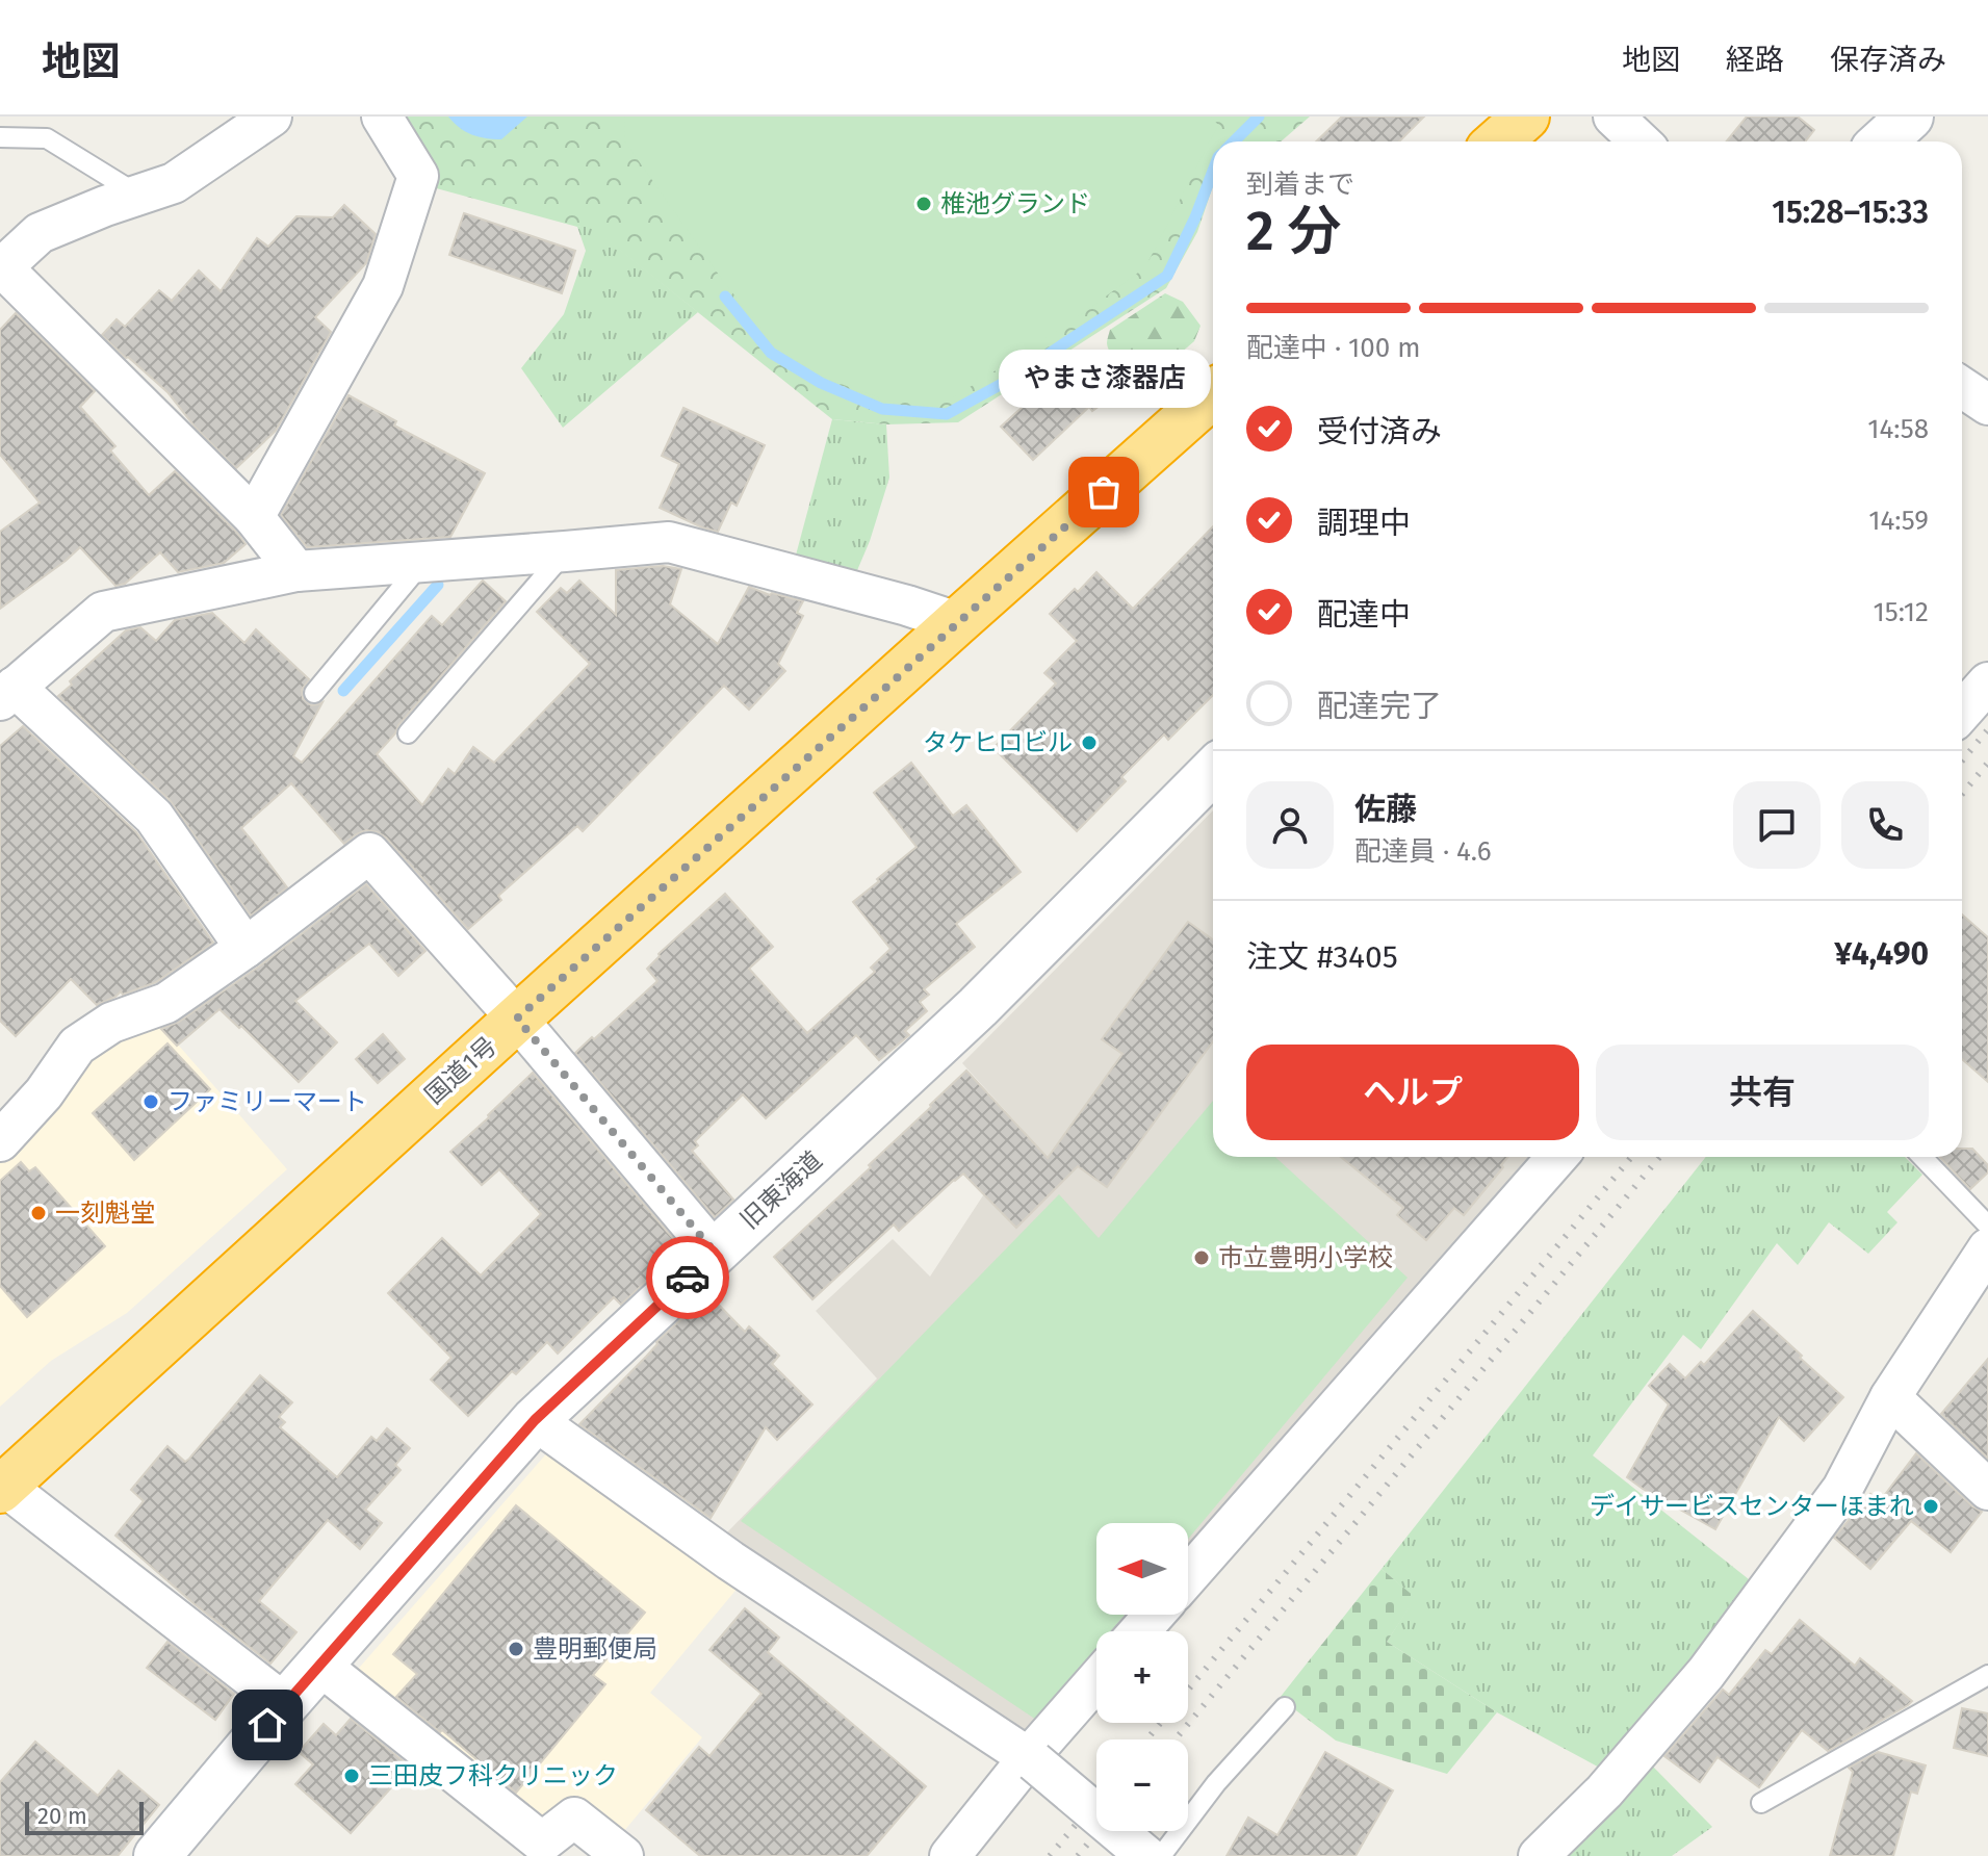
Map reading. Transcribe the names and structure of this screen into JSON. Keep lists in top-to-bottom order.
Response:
{
  "streets": {
    "highway": ["国道1号"],
    "street": ["旧東海道"]
  },
  "places": [
    "椎池グランド",
    "やまさ漆器店",
    "タケヒロビル",
    "ファミリーマート",
    "一刻魁堂",
    "市立豊明小学校",
    "デイサービスセンターほまれ",
    "豊明郵便局",
    "三田皮フ科クリニック"
  ],
  "scale_bar": "20 m",
  "north": "left",
  "page": {
    "header": "地図",
    "nav": ["地図", "経路", "保存済み"],
    "heading": ["2 分", "到着まで", "15:28–15:33"],
    "panel": [
      "佐藤",
      "配達員 · 4.6",
      "注文 #3405",
      "¥4,490"
    ],
    "bar": "配達中 · 100 m",
    "bubble": "やまさ漆器店",
    "list": [
      ["受付済み", "14:58"],
      ["調理中", "14:59"],
      ["配達中", "15:12"],
      "配達完了"
    ],
    "buttons": ["ヘルプ", "共有"],
    "map_buttons": ["+", "−"],
    "scale": "20 m"
  }
}
